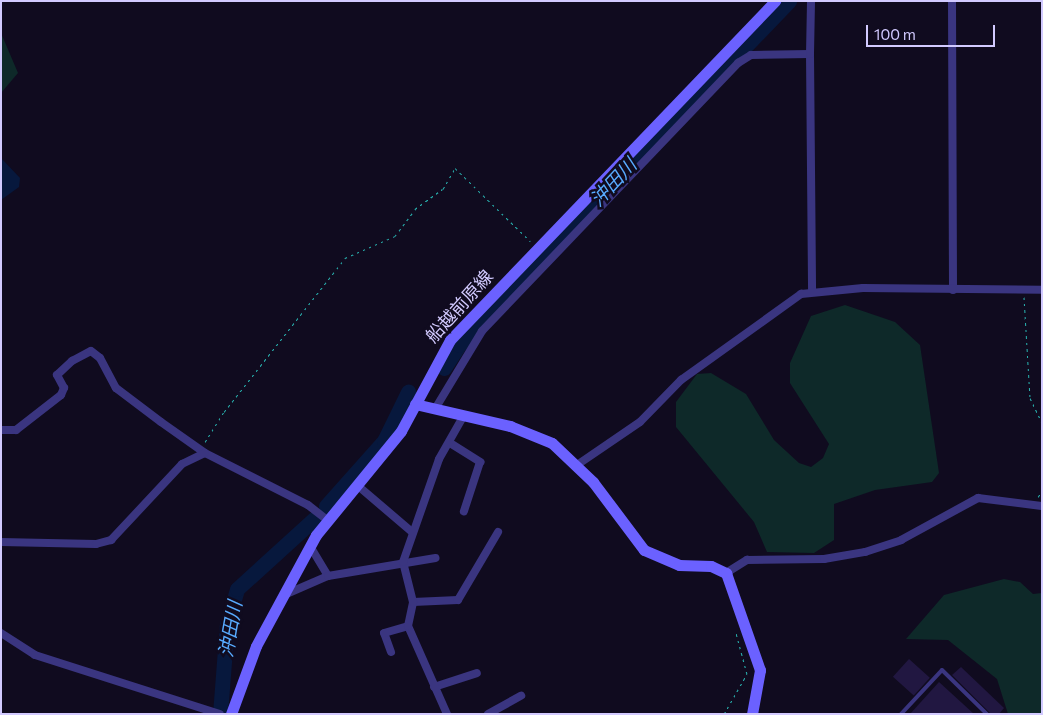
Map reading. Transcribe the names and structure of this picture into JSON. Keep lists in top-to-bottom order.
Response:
{
  "streets": {
    "main road": ["船越前原線"]
  },
  "water": ["沖田川"],
  "scale_bar": "100 m"
}
